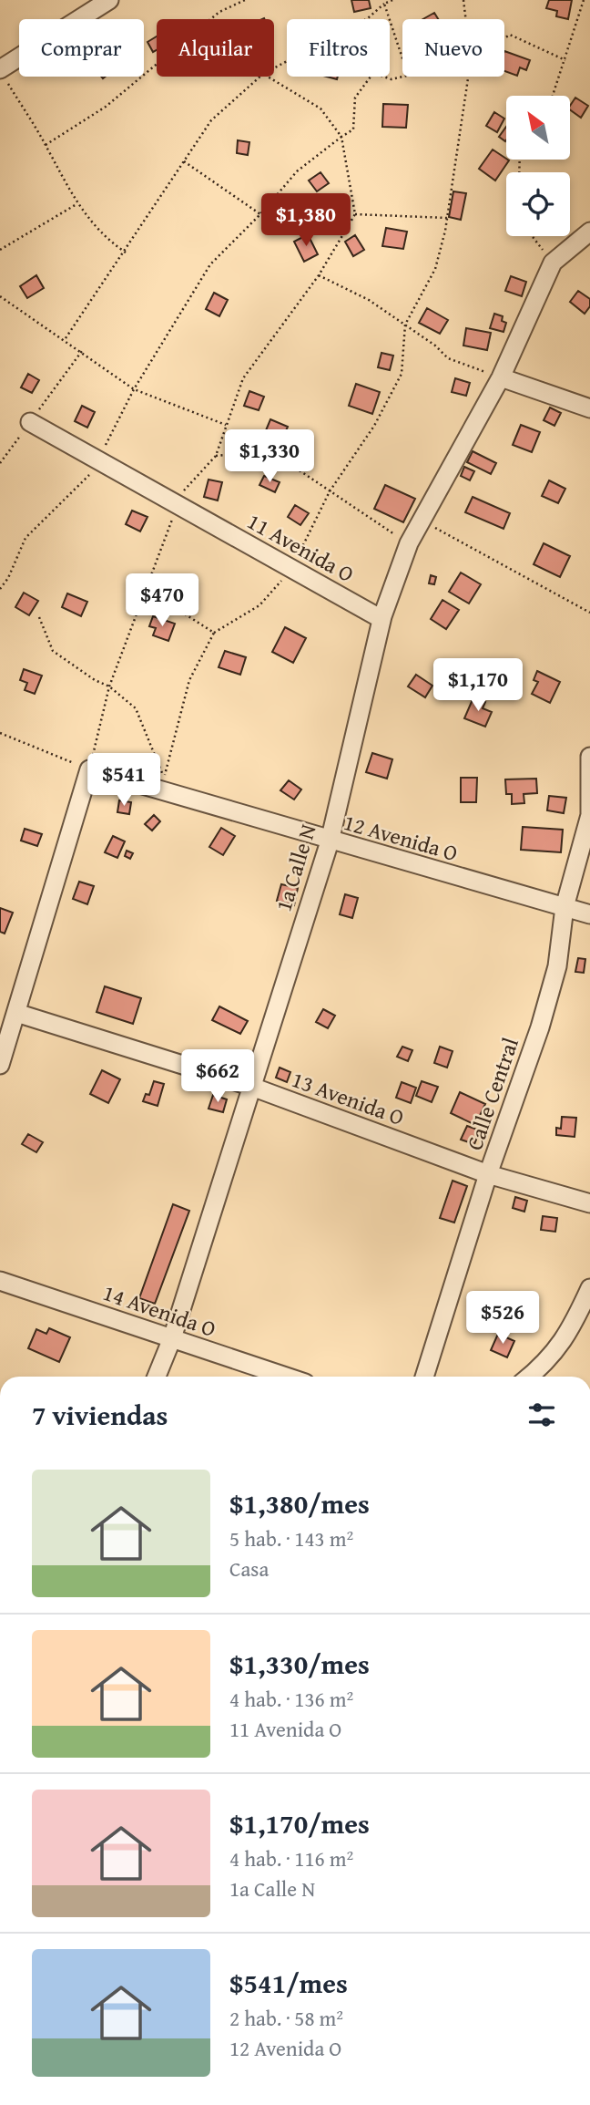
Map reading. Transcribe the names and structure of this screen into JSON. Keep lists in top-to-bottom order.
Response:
{
  "streets": {
    "street": [
      "11 Avenida O",
      "12 Avenida O",
      "1a Calle N",
      "Calle Central",
      "13 Avenida O",
      "14 Avenida O"
    ]
  },
  "crossings": [
    ["11 Avenida O", "1a Calle N"],
    ["12 Avenida O", "1a Calle N"],
    ["12 Avenida O", "Calle Central"],
    ["1a Calle N", "13 Avenida O"],
    ["1a Calle N", "14 Avenida O"],
    ["Calle Central", "13 Avenida O"]
  ],
  "north": "top left",
  "page": {
    "chip": [
      "Comprar",
      "Alquilar",
      "Filtros",
      "Nuevo"
    ],
    "price": [
      "$1,380",
      "$1,330",
      "$470",
      "$1,170",
      "$541",
      "$662",
      "$526"
    ],
    "heading": "7 viviendas",
    "list": [
      {
        "name": "$1,380/mes",
        "note": "5 hab. · 143 m² · Casa"
      },
      {
        "name": "$1,330/mes",
        "note": "4 hab. · 136 m² · 11 Avenida O"
      },
      {
        "name": "$1,170/mes",
        "note": "4 hab. · 116 m² · 1a Calle N"
      },
      {
        "name": "$541/mes",
        "note": "2 hab. · 58 m² · 12 Avenida O"
      }
    ]
  }
}
